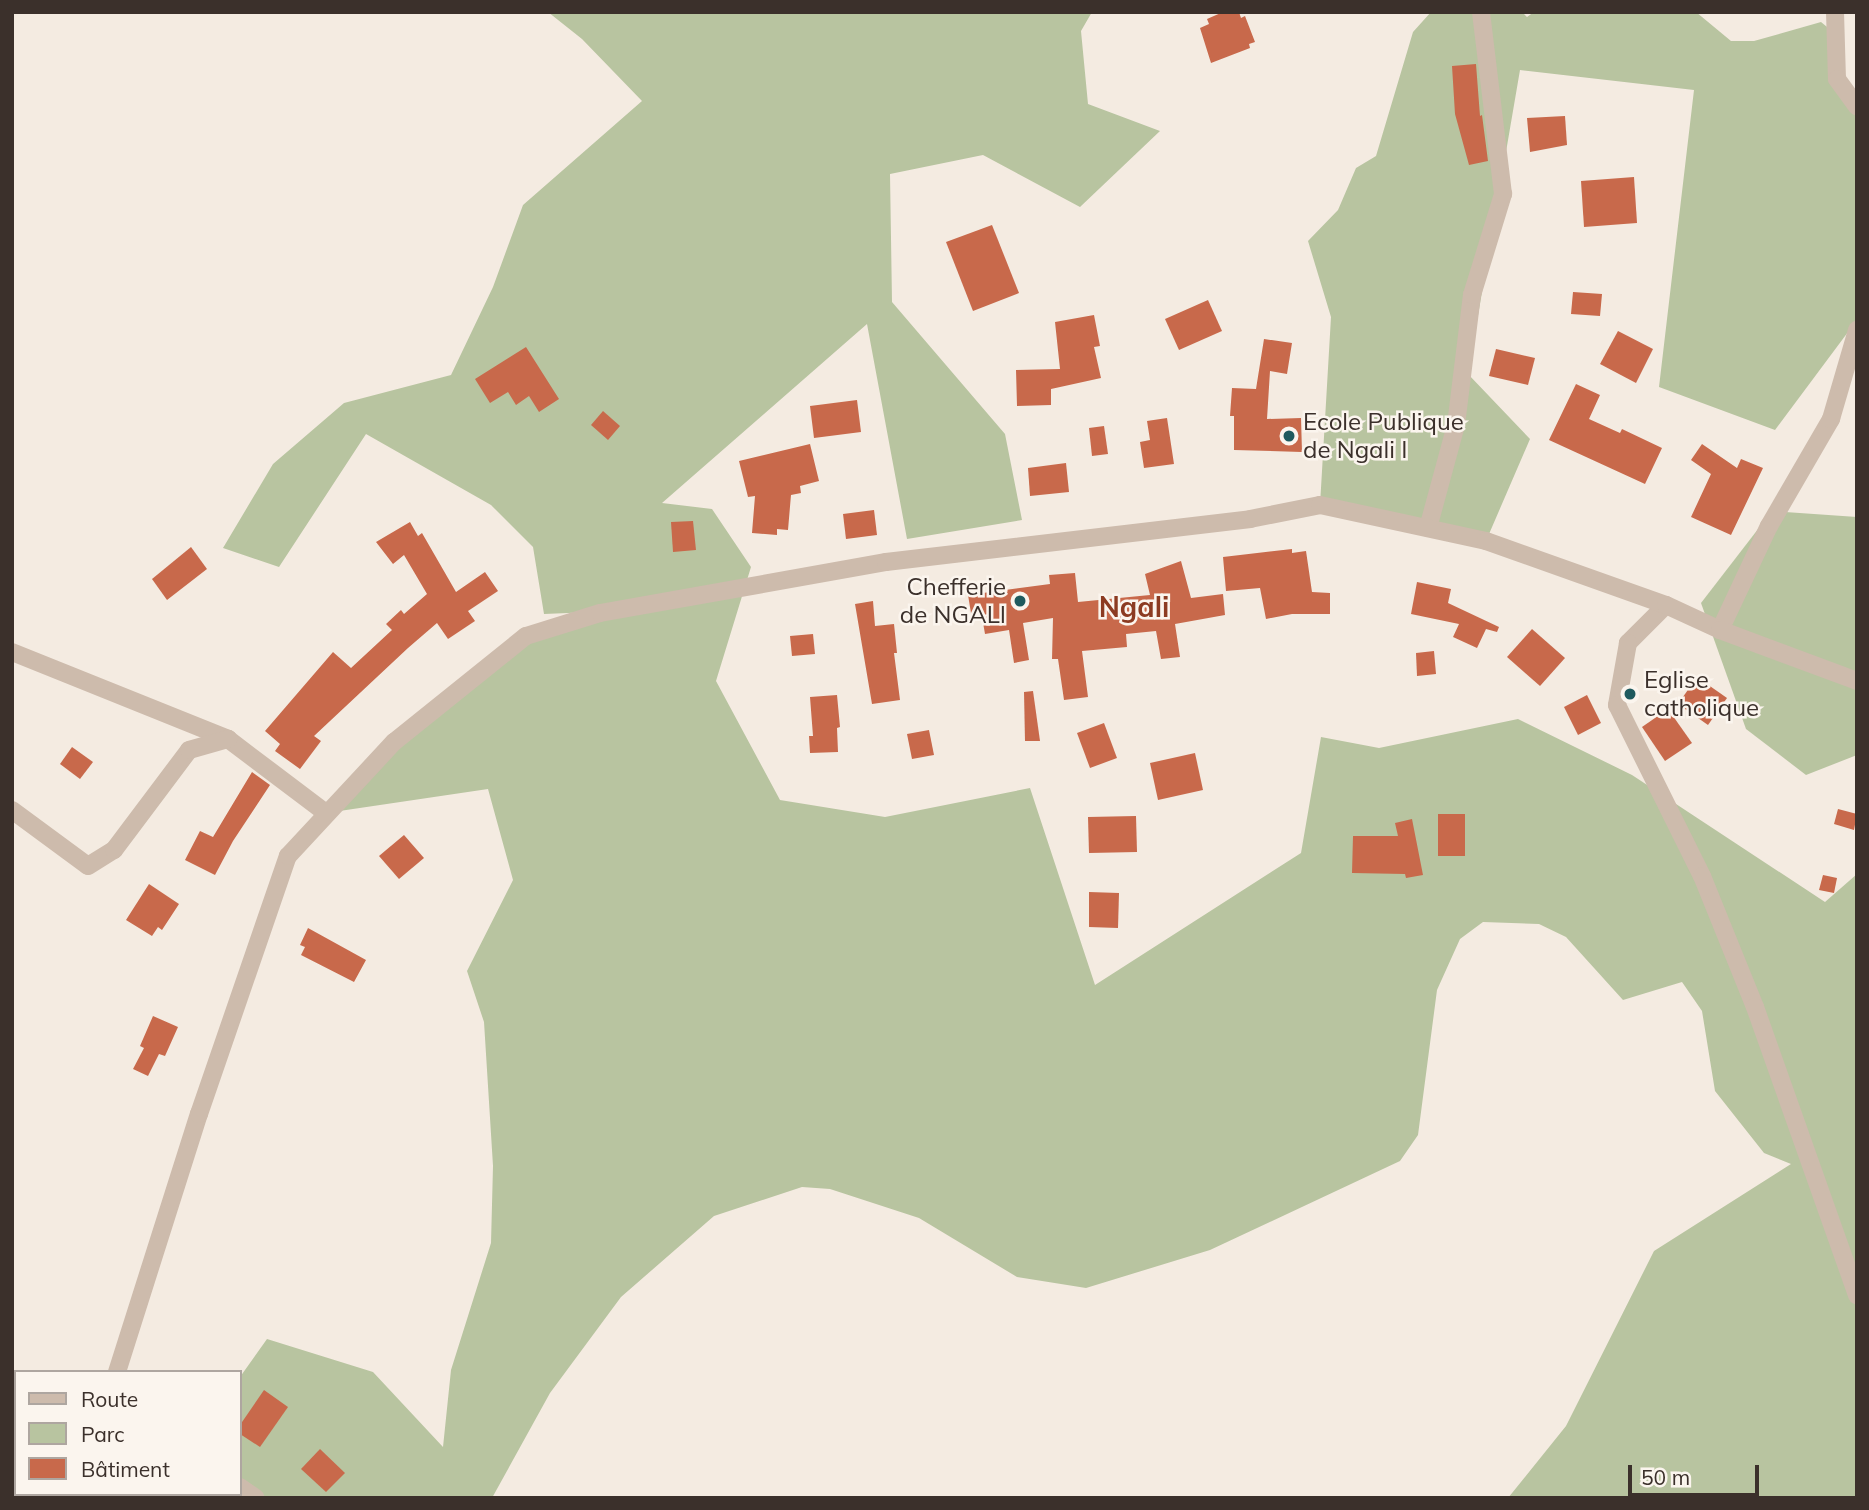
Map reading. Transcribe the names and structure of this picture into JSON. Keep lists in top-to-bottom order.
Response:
{
  "districts": ["Ngali"],
  "places": ["Ecole Publique de Ngali I", "Chefferie de NGALI", "Eglise catholique"],
  "legend": ["Route", "Parc", "Bâtiment"],
  "scale_bar": "50 m"
}
